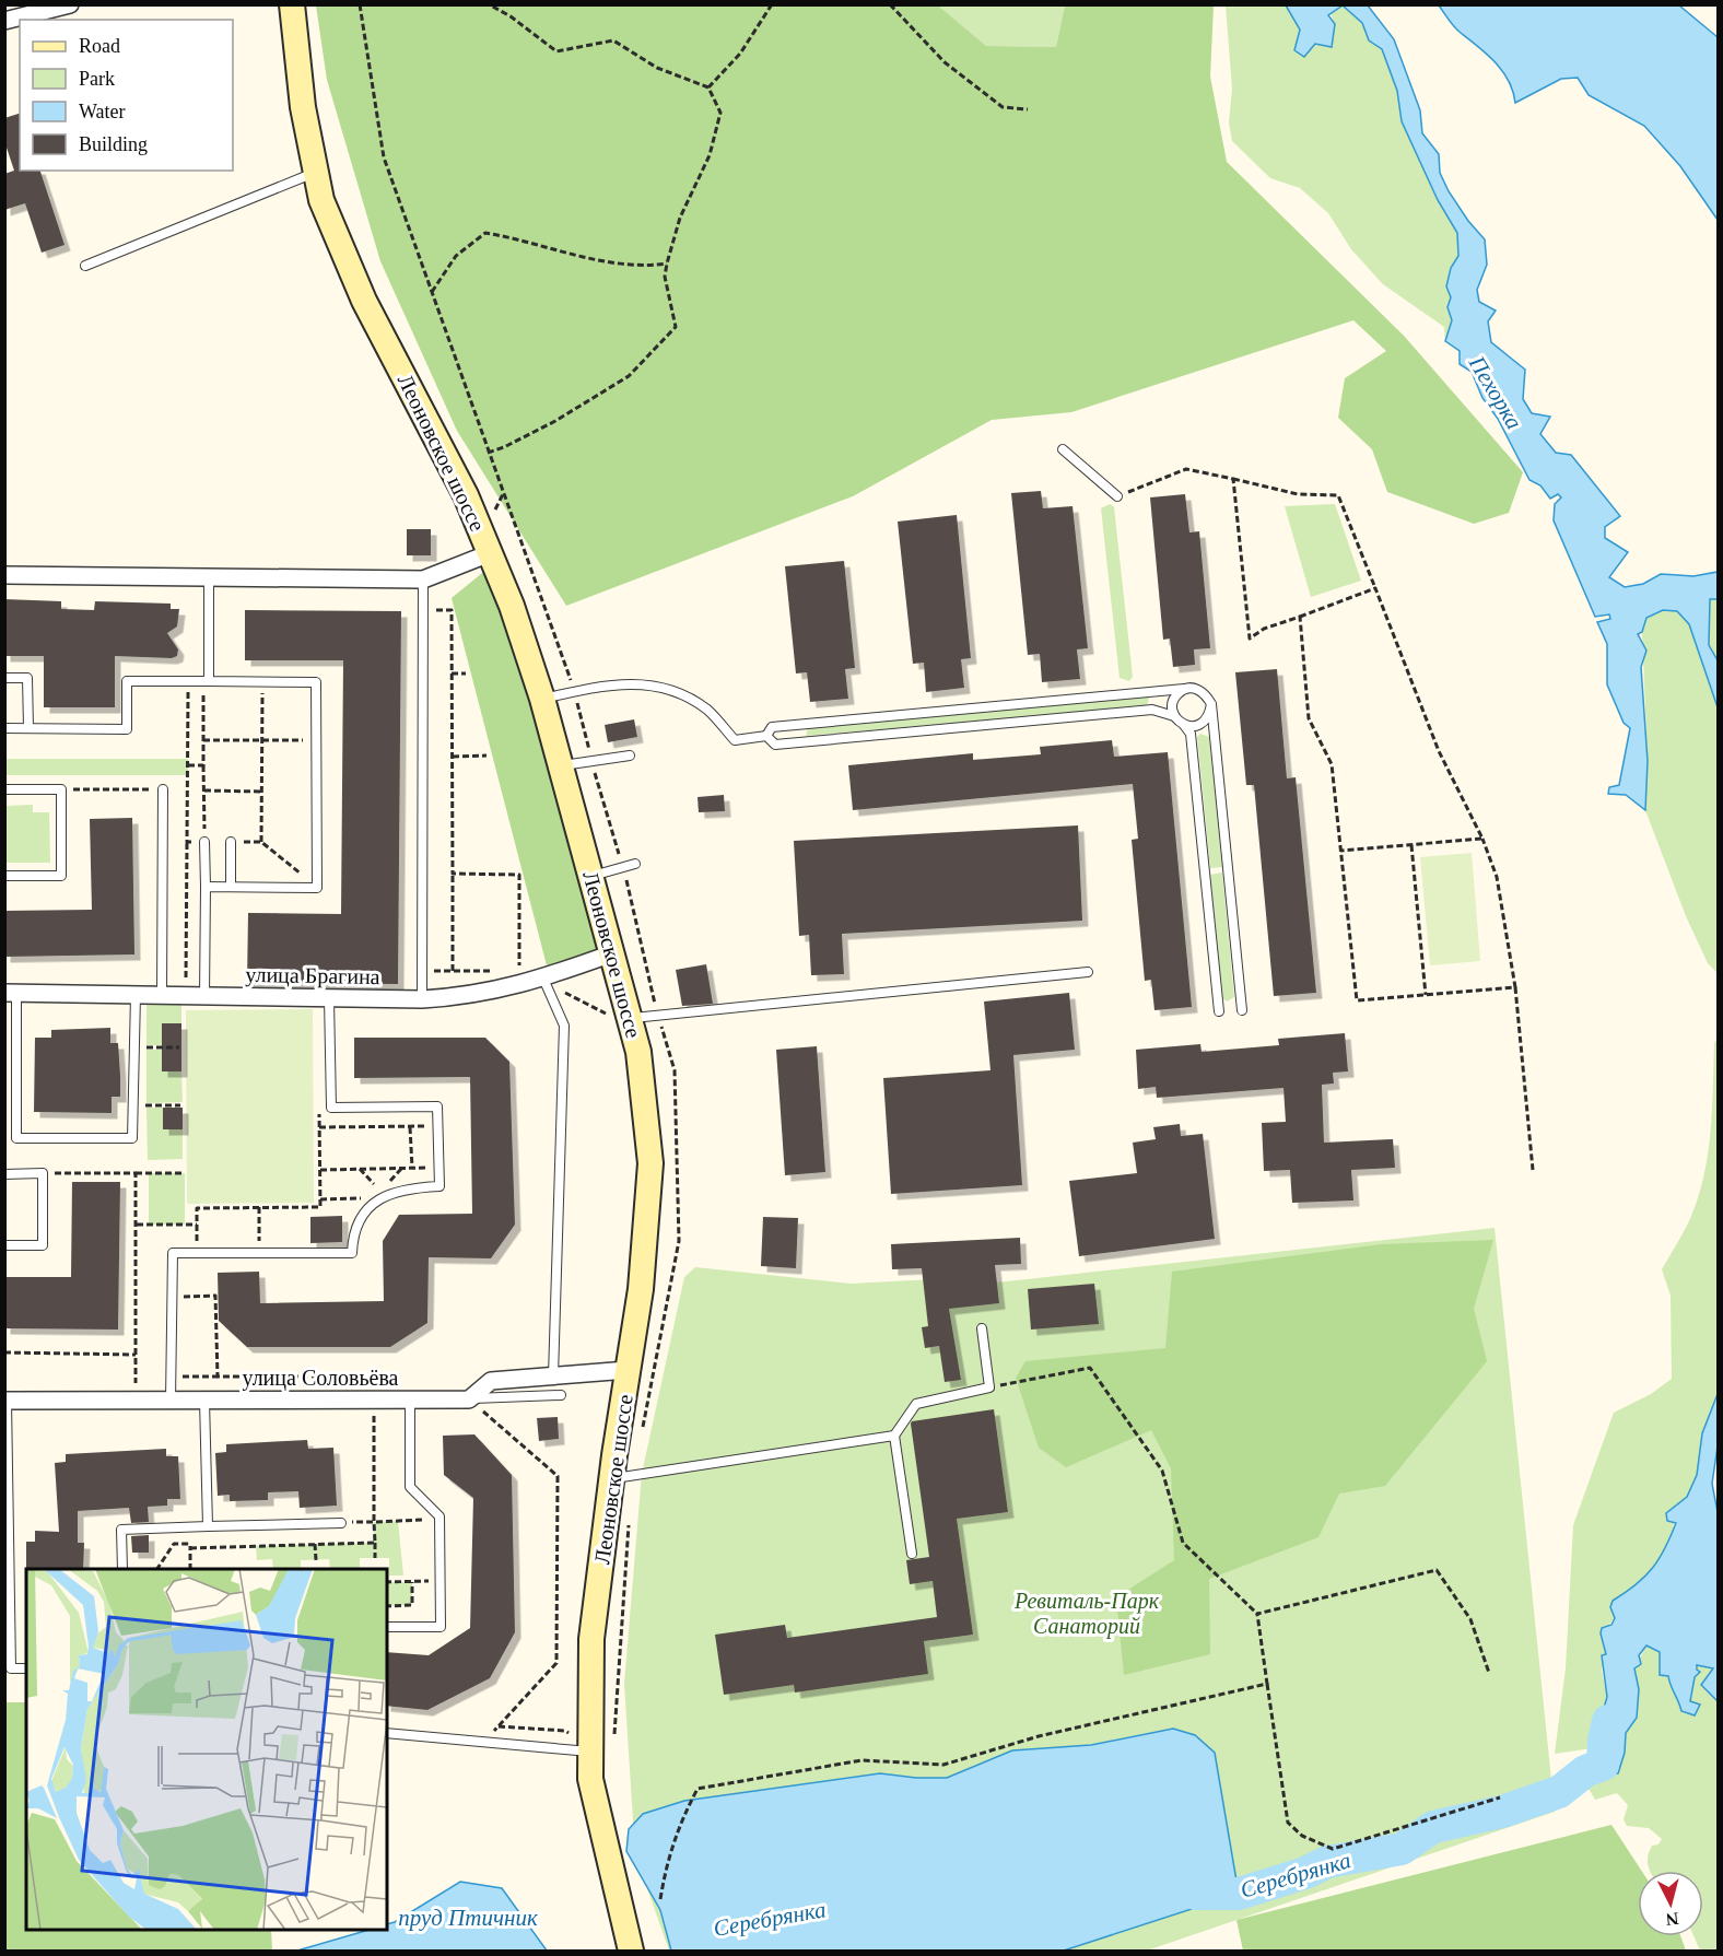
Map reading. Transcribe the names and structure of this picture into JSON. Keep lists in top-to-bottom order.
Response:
{
  "streets": {
    "main road": ["Леоновское шоссе"],
    "street": ["улица Брагина", "улица Соловьёва"]
  },
  "crossings": [
    ["Леоновское шоссе", "улица Брагина"]
  ],
  "water": ["Пехорка", "Серебрянка", "пруд Птичник"],
  "parks": ["Ревиталь-Парк Санаторий"],
  "legend": [
    "Road",
    "Park",
    "Water",
    "Building"
  ],
  "north": "bottom"
}
